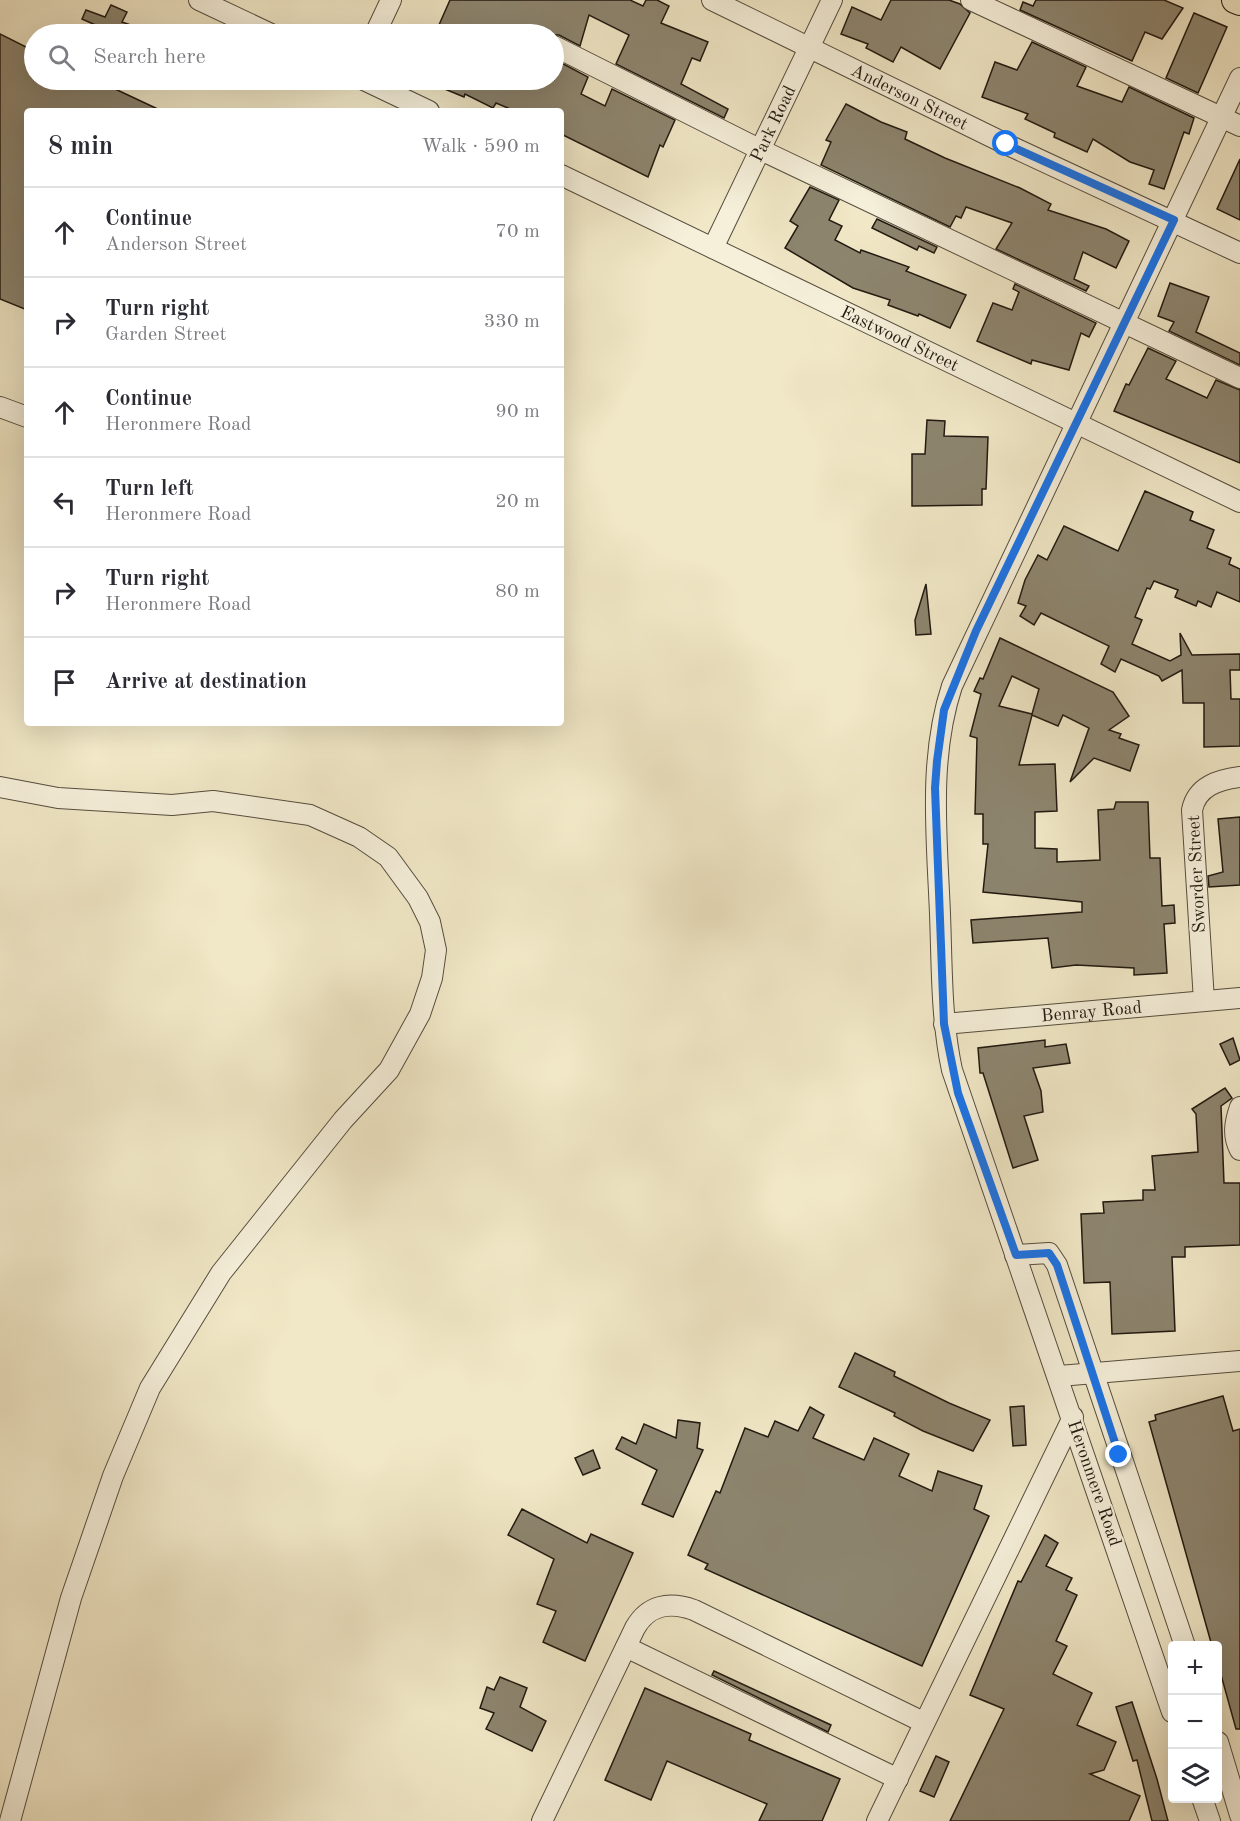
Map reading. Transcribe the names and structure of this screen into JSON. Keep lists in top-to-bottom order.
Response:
{
  "streets": {
    "street": [
      "Anderson Street",
      "Park Road",
      "Eastwood Street",
      "Sworder Street",
      "Benray Road",
      "Heronmere Road"
    ]
  },
  "crossings": [
    ["Anderson Street", "Park Road"],
    ["Anderson Street", "Heronmere Road"],
    ["Park Road", "Eastwood Street"],
    ["Eastwood Street", "Heronmere Road"],
    ["Sworder Street", "Benray Road"],
    ["Benray Road", "Heronmere Road"]
  ],
  "page": {
    "search": "Search here",
    "heading": ["8 min", "Walk · 590 m"],
    "list": [
      ["Continue", "Anderson Street", "70 m"],
      ["Turn right", "Garden Street", "330 m"],
      ["Continue", "Heronmere Road", "90 m"],
      ["Turn left", "Heronmere Road", "20 m"],
      ["Turn right", "Heronmere Road", "80 m"],
      "Arrive at destination"
    ],
    "map_buttons": ["+", "−"]
  }
}
